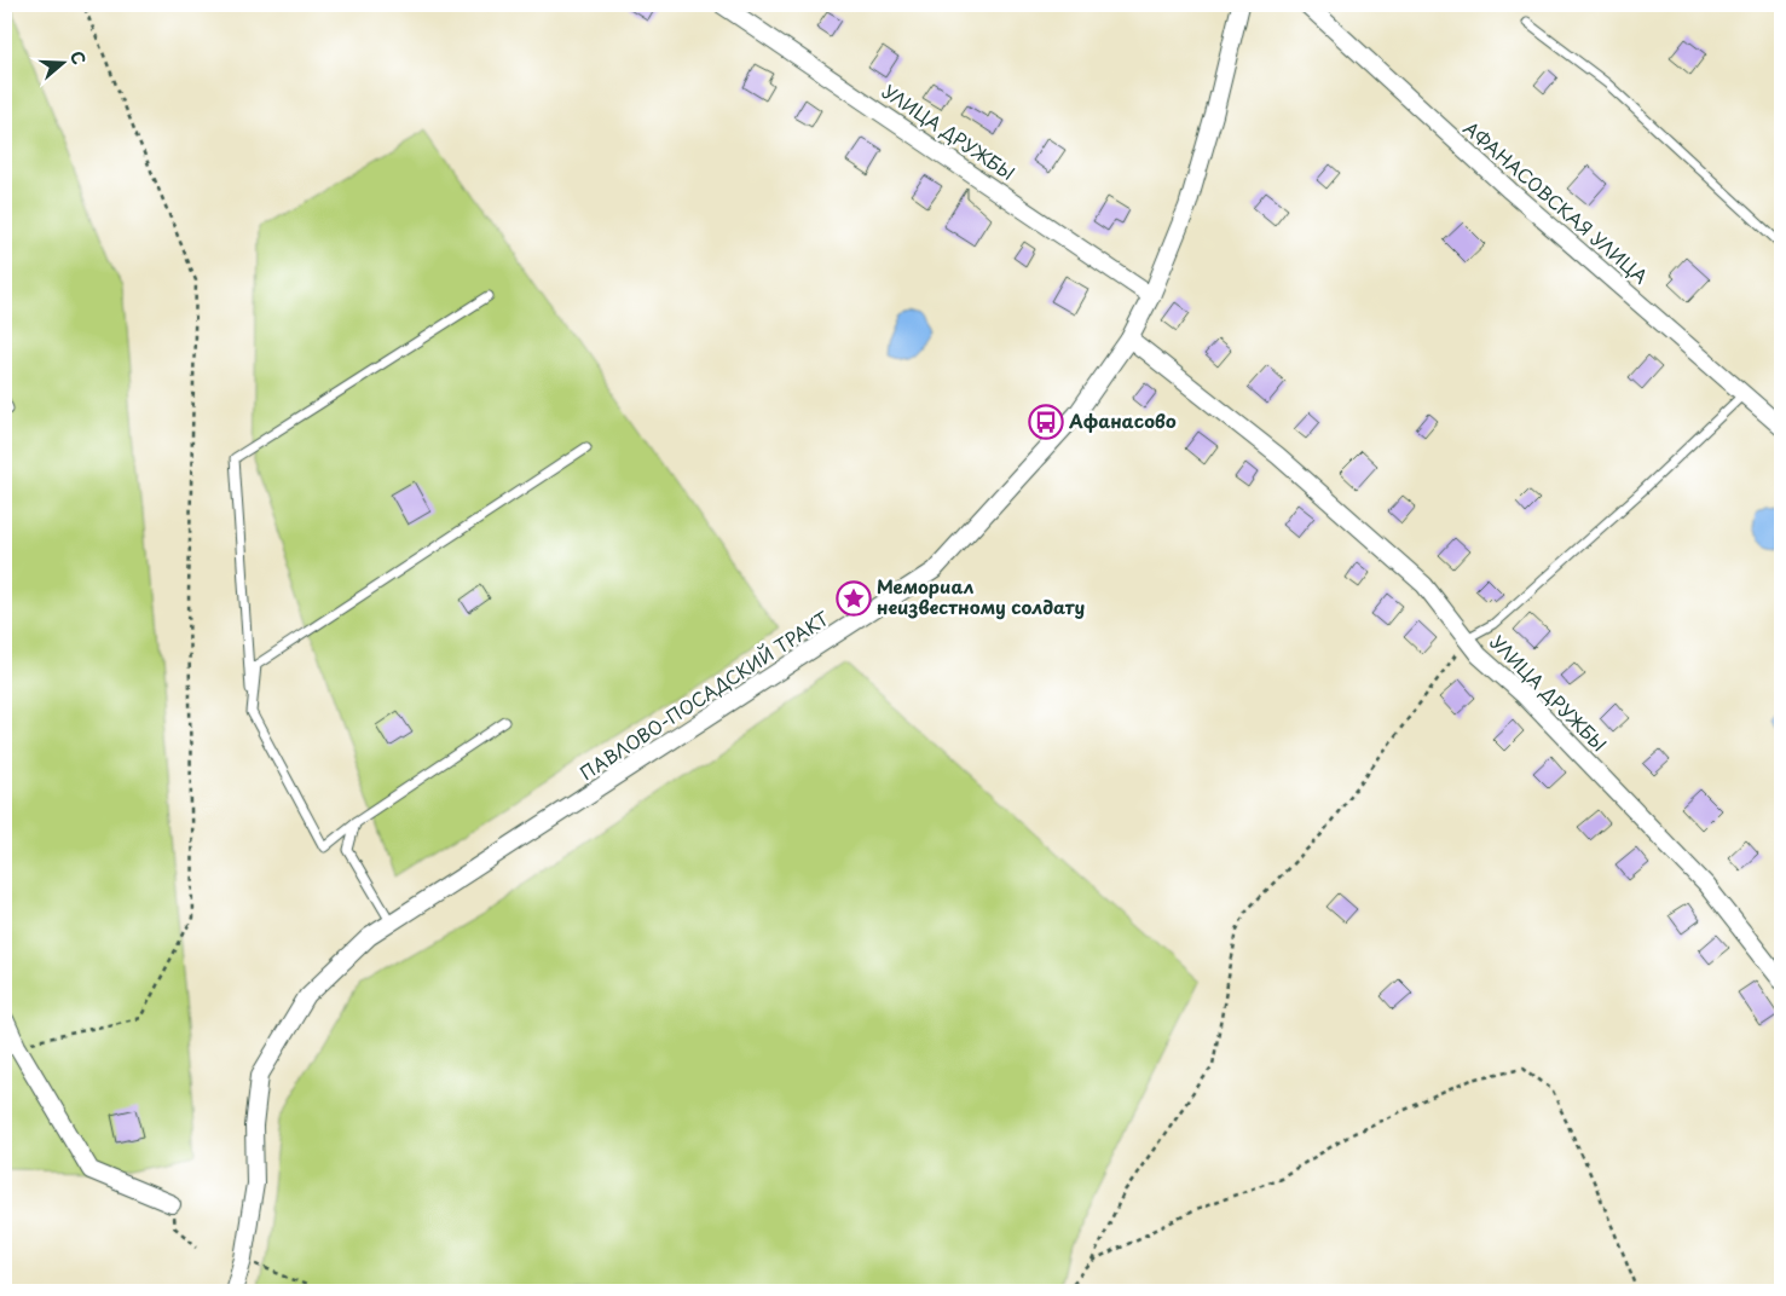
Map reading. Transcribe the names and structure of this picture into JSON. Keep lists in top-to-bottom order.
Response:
{
  "streets": {
    "street": ["УЛИЦА ДРУЖБЫ", "АФАНАСОВСКАЯ УЛИЦА", "ПАВЛОВО-ПОСАДСКИЙ ТРАКТ"]
  },
  "crossings": [
    ["УЛИЦА ДРУЖБЫ", "ПАВЛОВО-ПОСАДСКИЙ ТРАКТ"]
  ],
  "places": {
    "bus stop": ["Афанасово"],
    "place": ["Мемориал неизвестному солдату"]
  },
  "north": "right"
}
